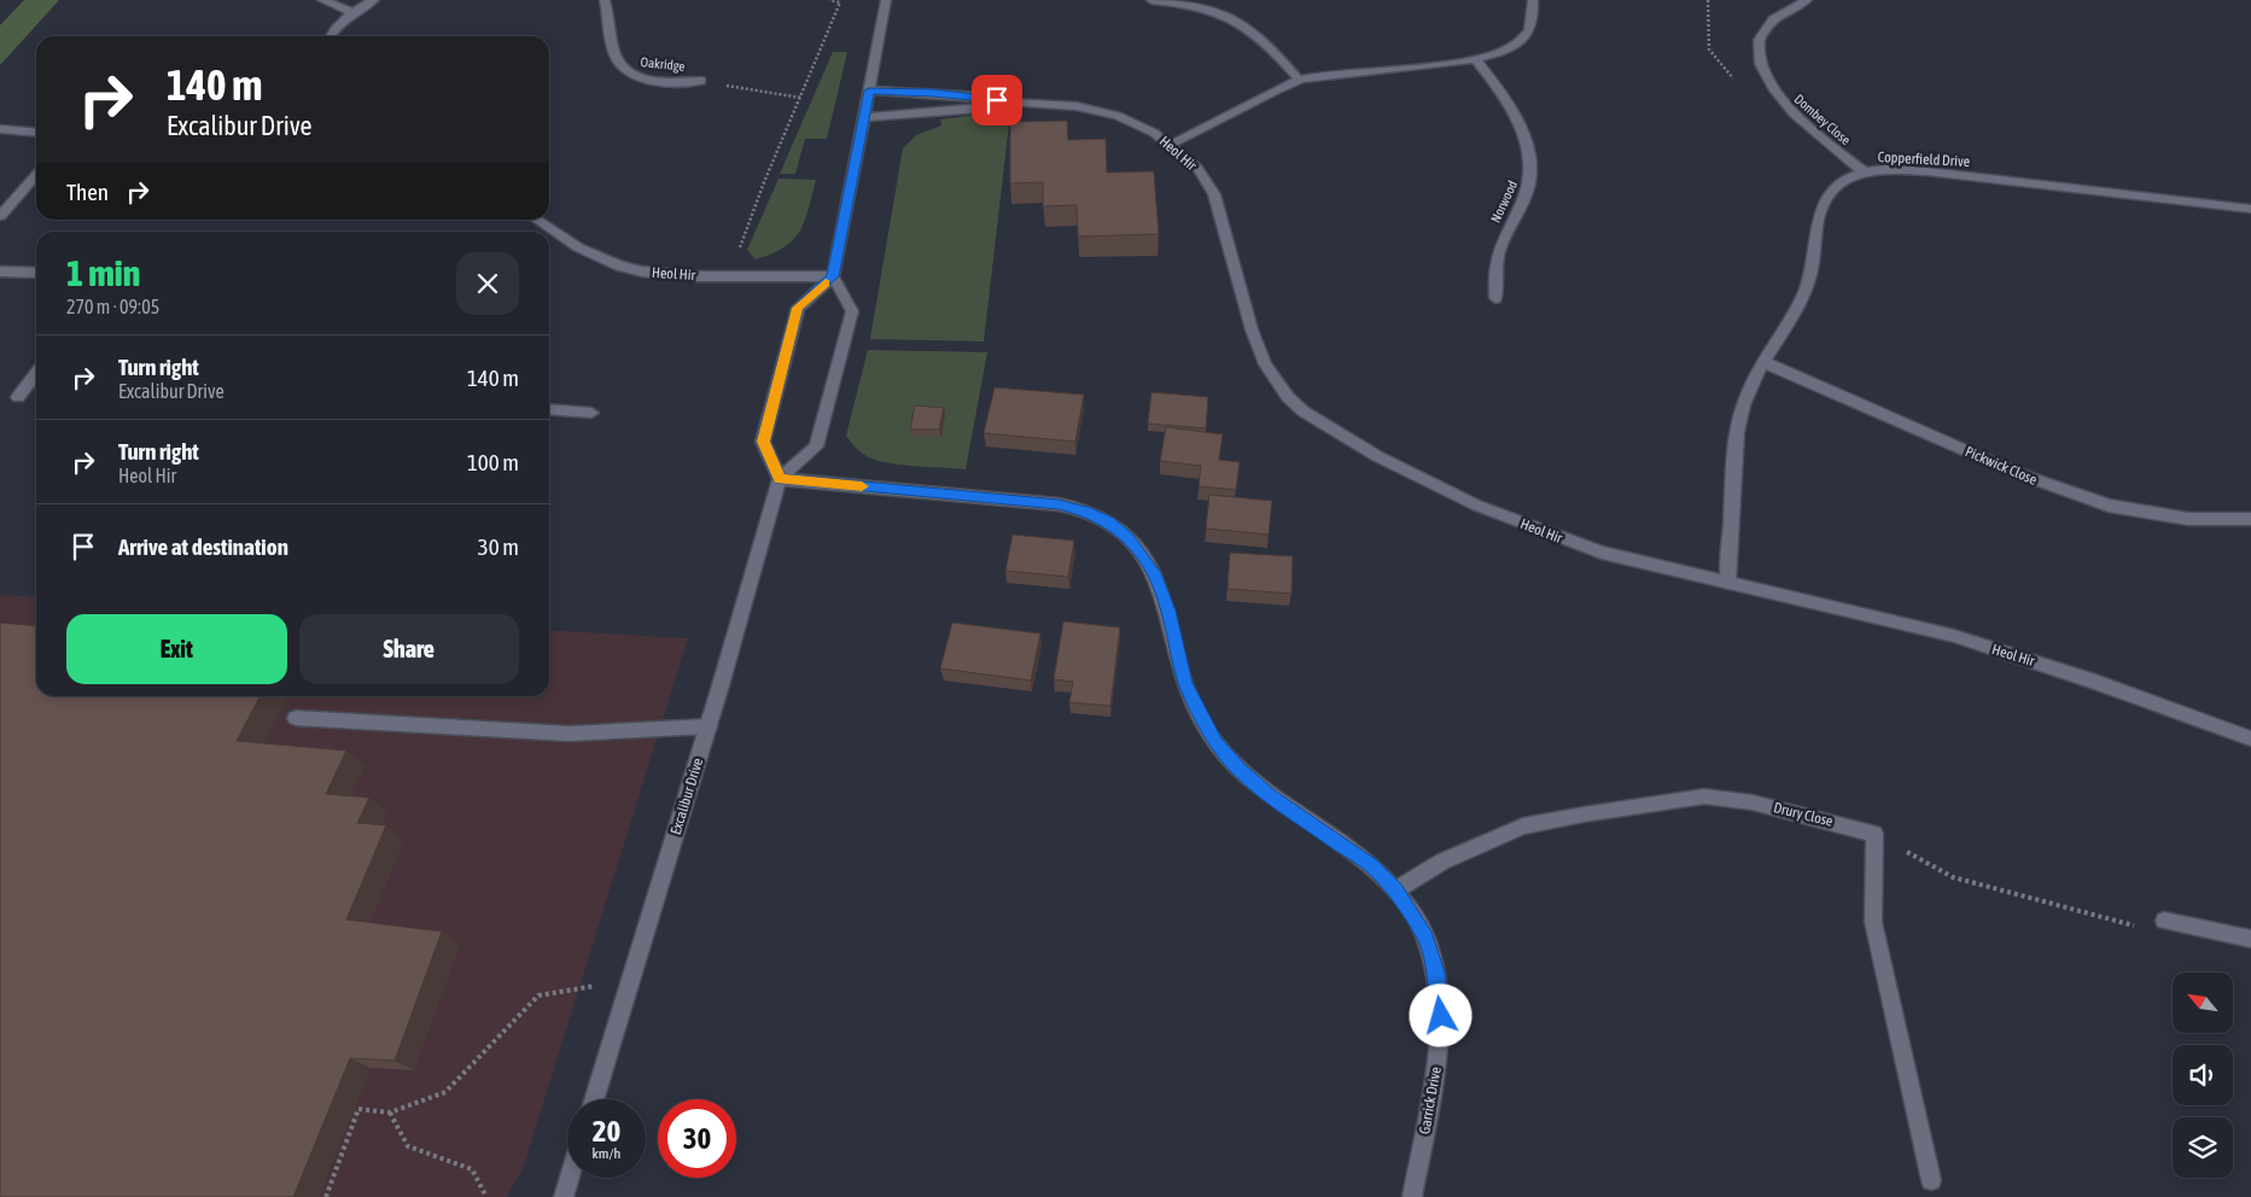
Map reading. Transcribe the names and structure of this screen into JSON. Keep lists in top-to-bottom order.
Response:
{
  "streets": {
    "street": [
      "Oakridge",
      "Dombey Close",
      "Heol Hir",
      "Copperfield Drive",
      "Norwood",
      "Pickwick Close",
      "Excalibur Drive",
      "Drury Close",
      "Garrick Drive"
    ]
  },
  "crossings": [
    ["Dombey Close", "Copperfield Drive"],
    ["Heol Hir", "Copperfield Drive"],
    ["Copperfield Drive", "Pickwick Close"],
    ["Excalibur Drive", "Garrick Drive"],
    ["Drury Close", "Garrick Drive"]
  ],
  "north": "top left",
  "page": {
    "turn": ["140 m", "Excalibur Drive"],
    "then": "Then",
    "heading": ["1 min", "270 m · 09:05"],
    "list": [
      {
        "name": "Turn right",
        "note": "Excalibur Drive",
        "value": "140 m"
      },
      {
        "name": "Turn right",
        "note": "Heol Hir",
        "value": "100 m"
      },
      {
        "name": "Arrive at destination",
        "value": "30 m"
      }
    ],
    "buttons": ["Exit", "Share"],
    "speed": "20 km/h",
    "limit": "30"
  }
}
